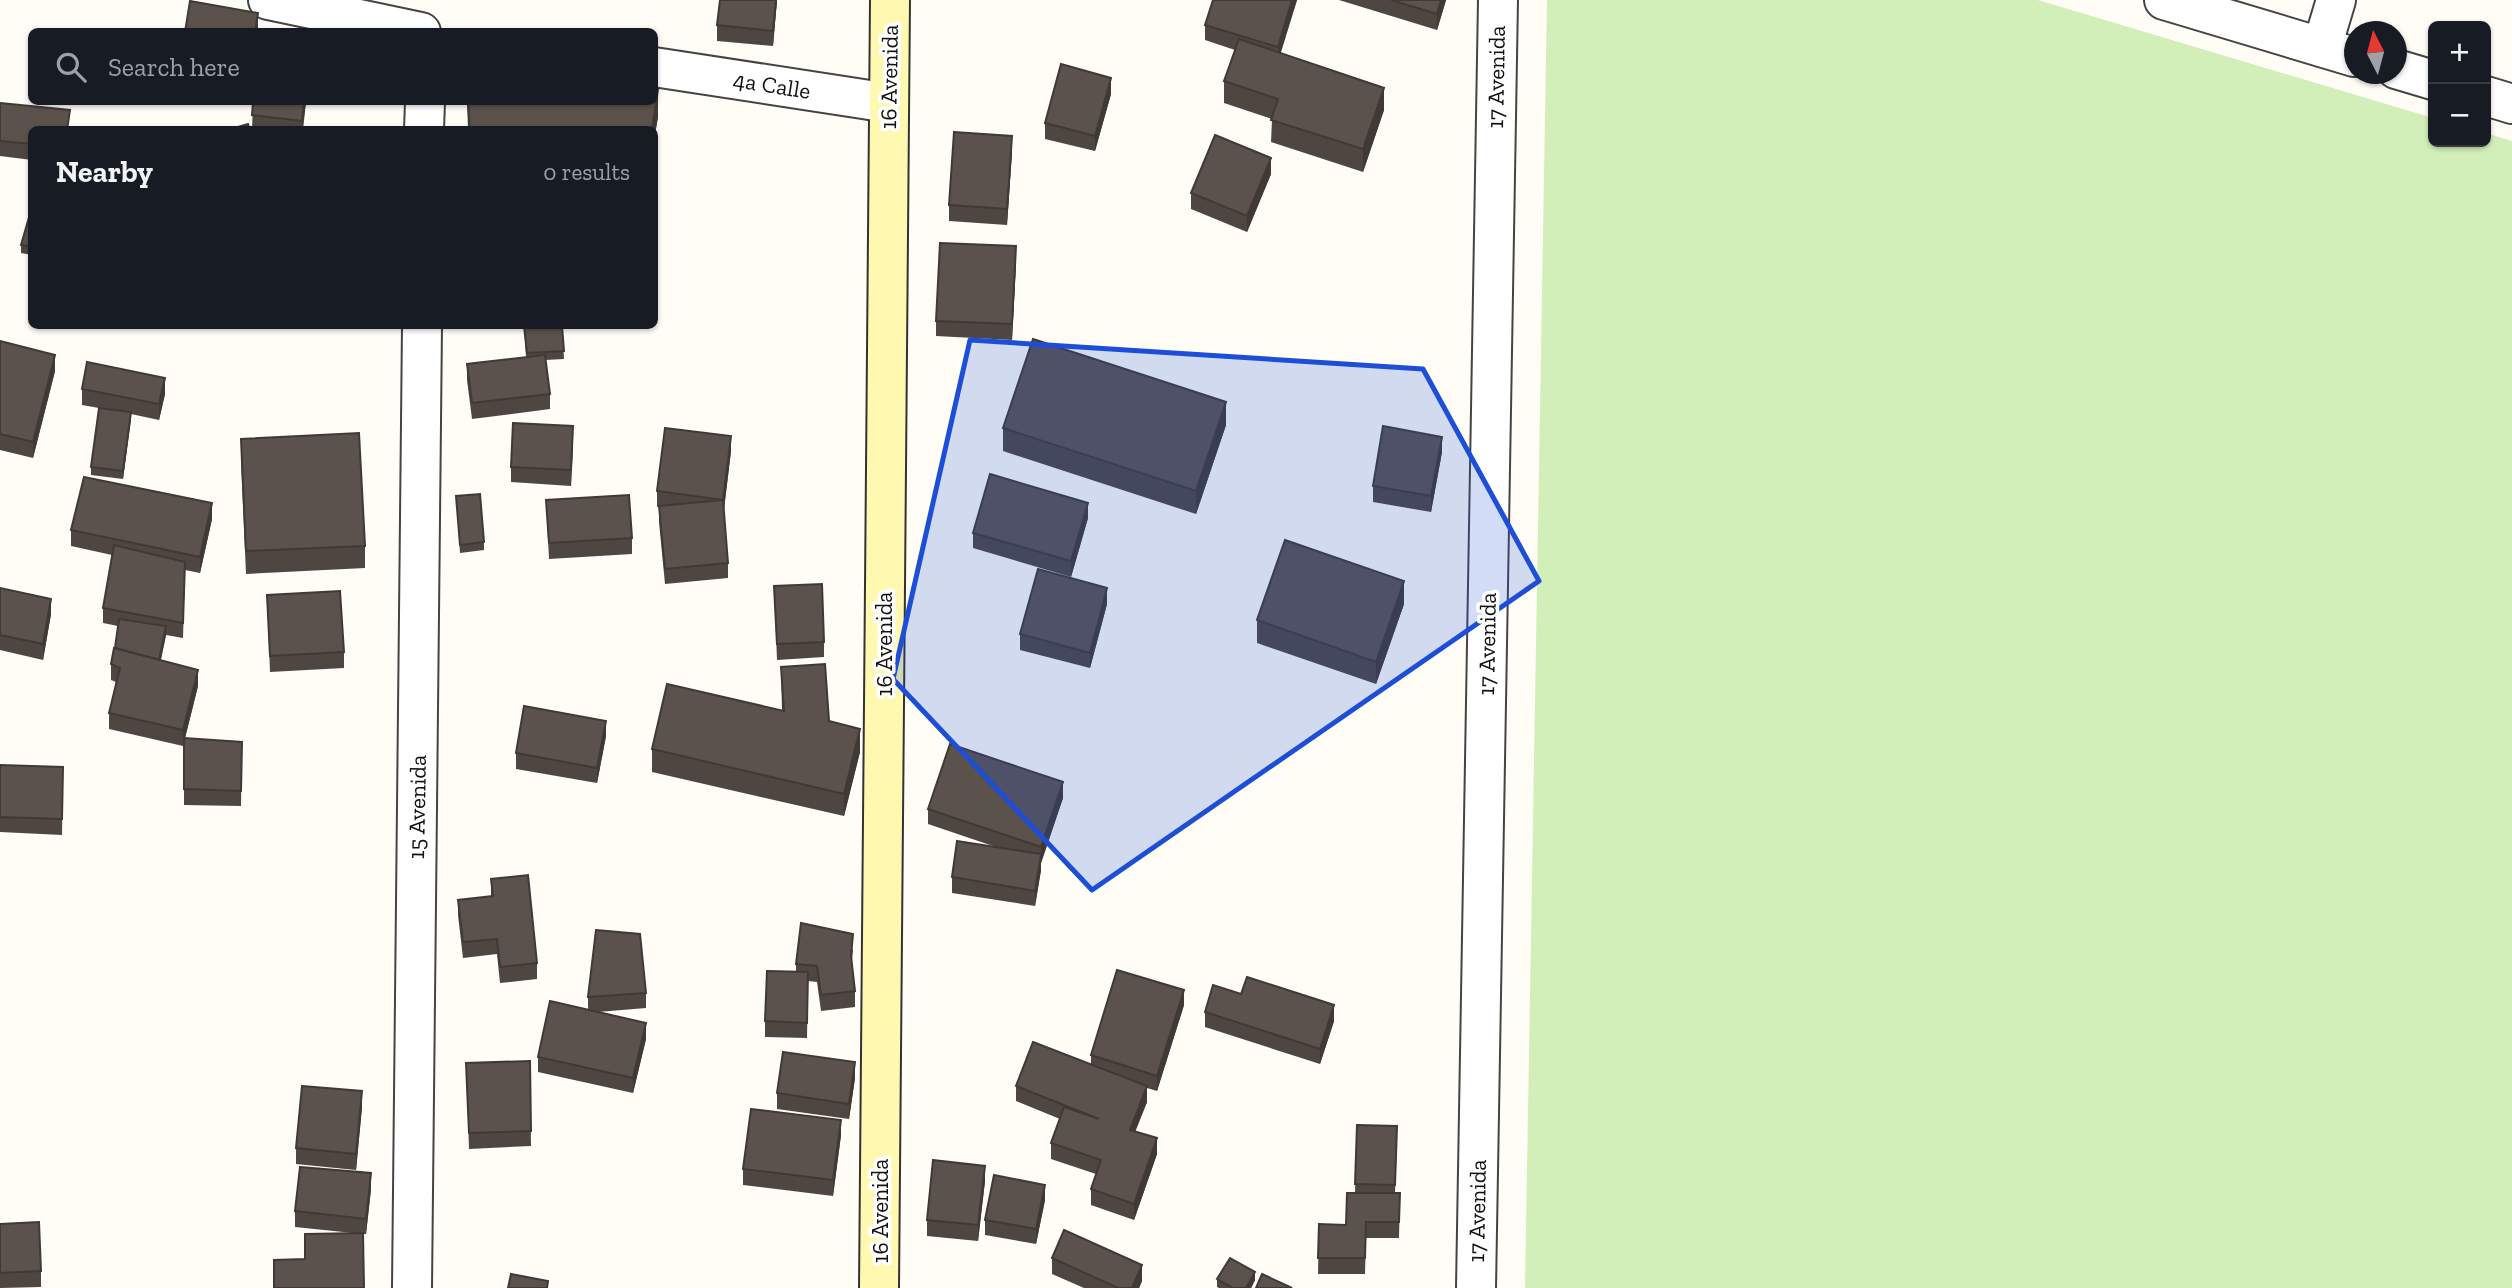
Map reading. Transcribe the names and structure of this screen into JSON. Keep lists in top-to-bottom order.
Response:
{
  "streets": {
    "main road": ["16 Avenida"],
    "street": ["17 Avenida", "4a Calle", "15 Avenida"]
  },
  "crossings": [
    ["16 Avenida", "4a Calle"]
  ],
  "north": "top",
  "page": {
    "map_buttons": ["+", "−"],
    "search": "Search here",
    "heading": ["Nearby", "0 results"]
  }
}
